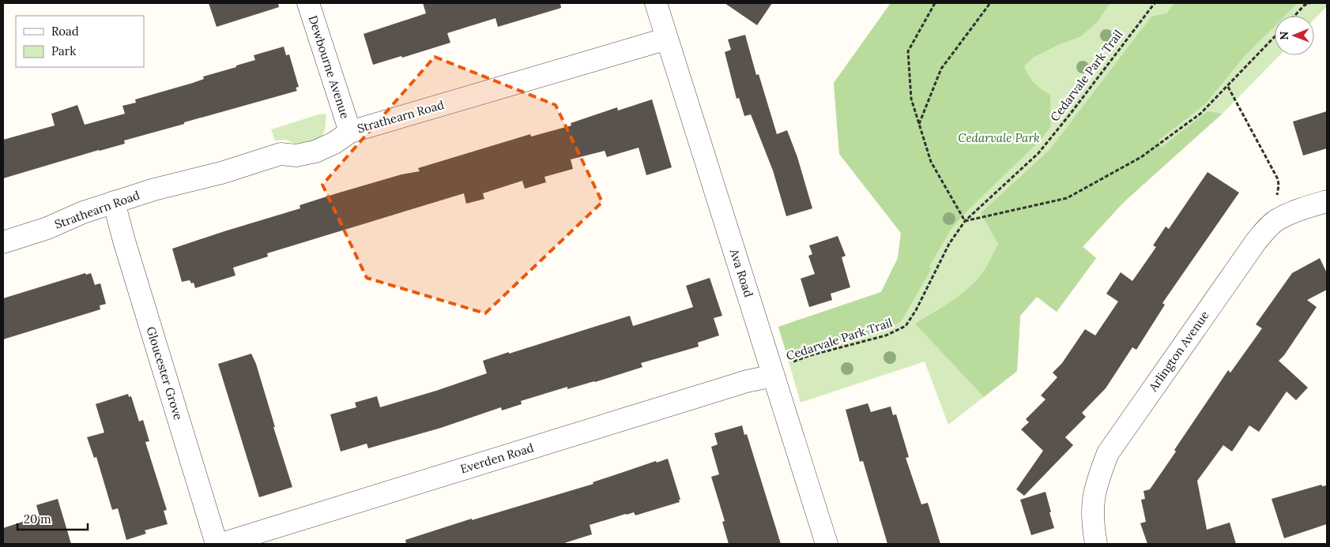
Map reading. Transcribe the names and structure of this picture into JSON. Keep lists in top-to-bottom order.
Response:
{
  "streets": {
    "street": [
      "Dewbourne Avenue",
      "Strathearn Road",
      "Ava Road",
      "Arlington Avenue",
      "Gloucester Grove",
      "Everden Road"
    ],
    "path": ["Cedarvale Park Trail"]
  },
  "crossings": [
    ["Dewbourne Avenue", "Strathearn Road"],
    ["Cedarvale Park Trail", "Ava Road"],
    ["Cedarvale Park Trail", "Everden Road"],
    ["Strathearn Road", "Ava Road"],
    ["Strathearn Road", "Gloucester Grove"],
    ["Ava Road", "Everden Road"]
  ],
  "parks": ["Cedarvale Park"],
  "legend": ["Road", "Park"],
  "scale_bar": "20 m",
  "north": "left"
}
